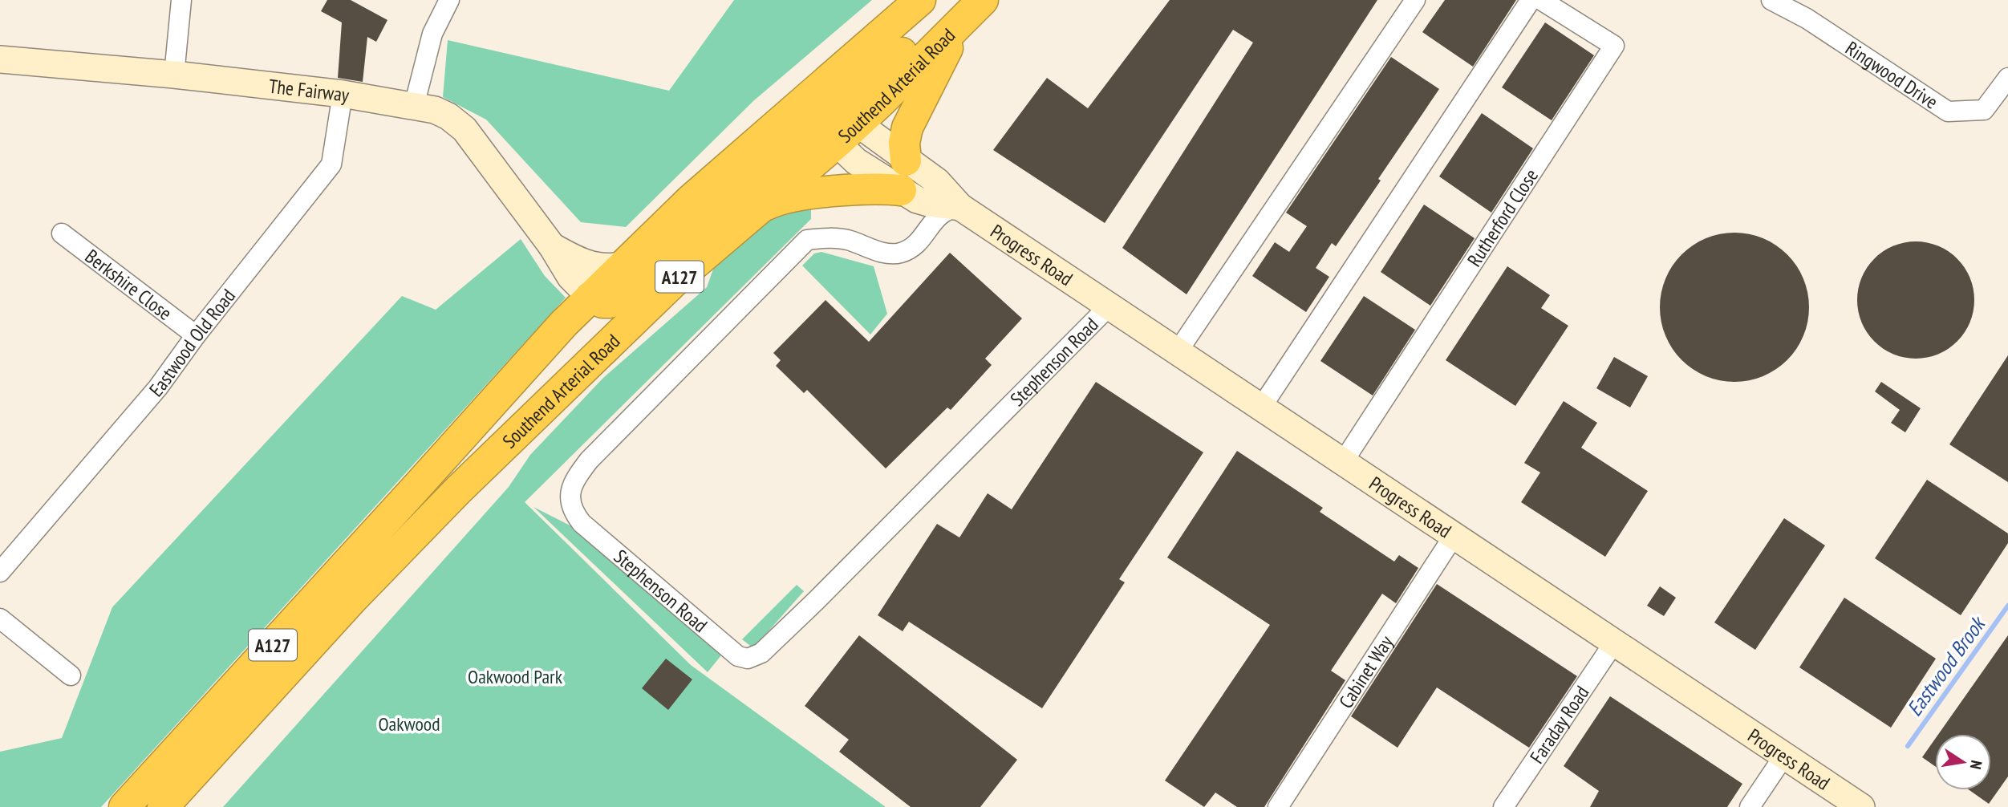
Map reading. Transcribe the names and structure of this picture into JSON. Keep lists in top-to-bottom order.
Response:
{
  "streets": {
    "highway": ["Southend Arterial Road", "A127"],
    "street": [
      "Ringwood Drive",
      "The Fairway",
      "Rutherford Close",
      "Progress Road",
      "Berkshire Close",
      "Eastwood Old Road",
      "Stephenson Road",
      "Cabinet Way",
      "Faraday Road"
    ]
  },
  "crossings": [
    ["Southend Arterial Road", "The Fairway"],
    ["Southend Arterial Road", "Progress Road"],
    ["The Fairway", "Eastwood Old Road"],
    ["Rutherford Close", "Progress Road"],
    ["Progress Road", "Stephenson Road"],
    ["Progress Road", "Cabinet Way"],
    ["Progress Road", "Faraday Road"],
    ["Berkshire Close", "Eastwood Old Road"]
  ],
  "water": ["Eastwood Brook"],
  "parks": ["Oakwood Park", "Oakwood"],
  "north": "right"
}
